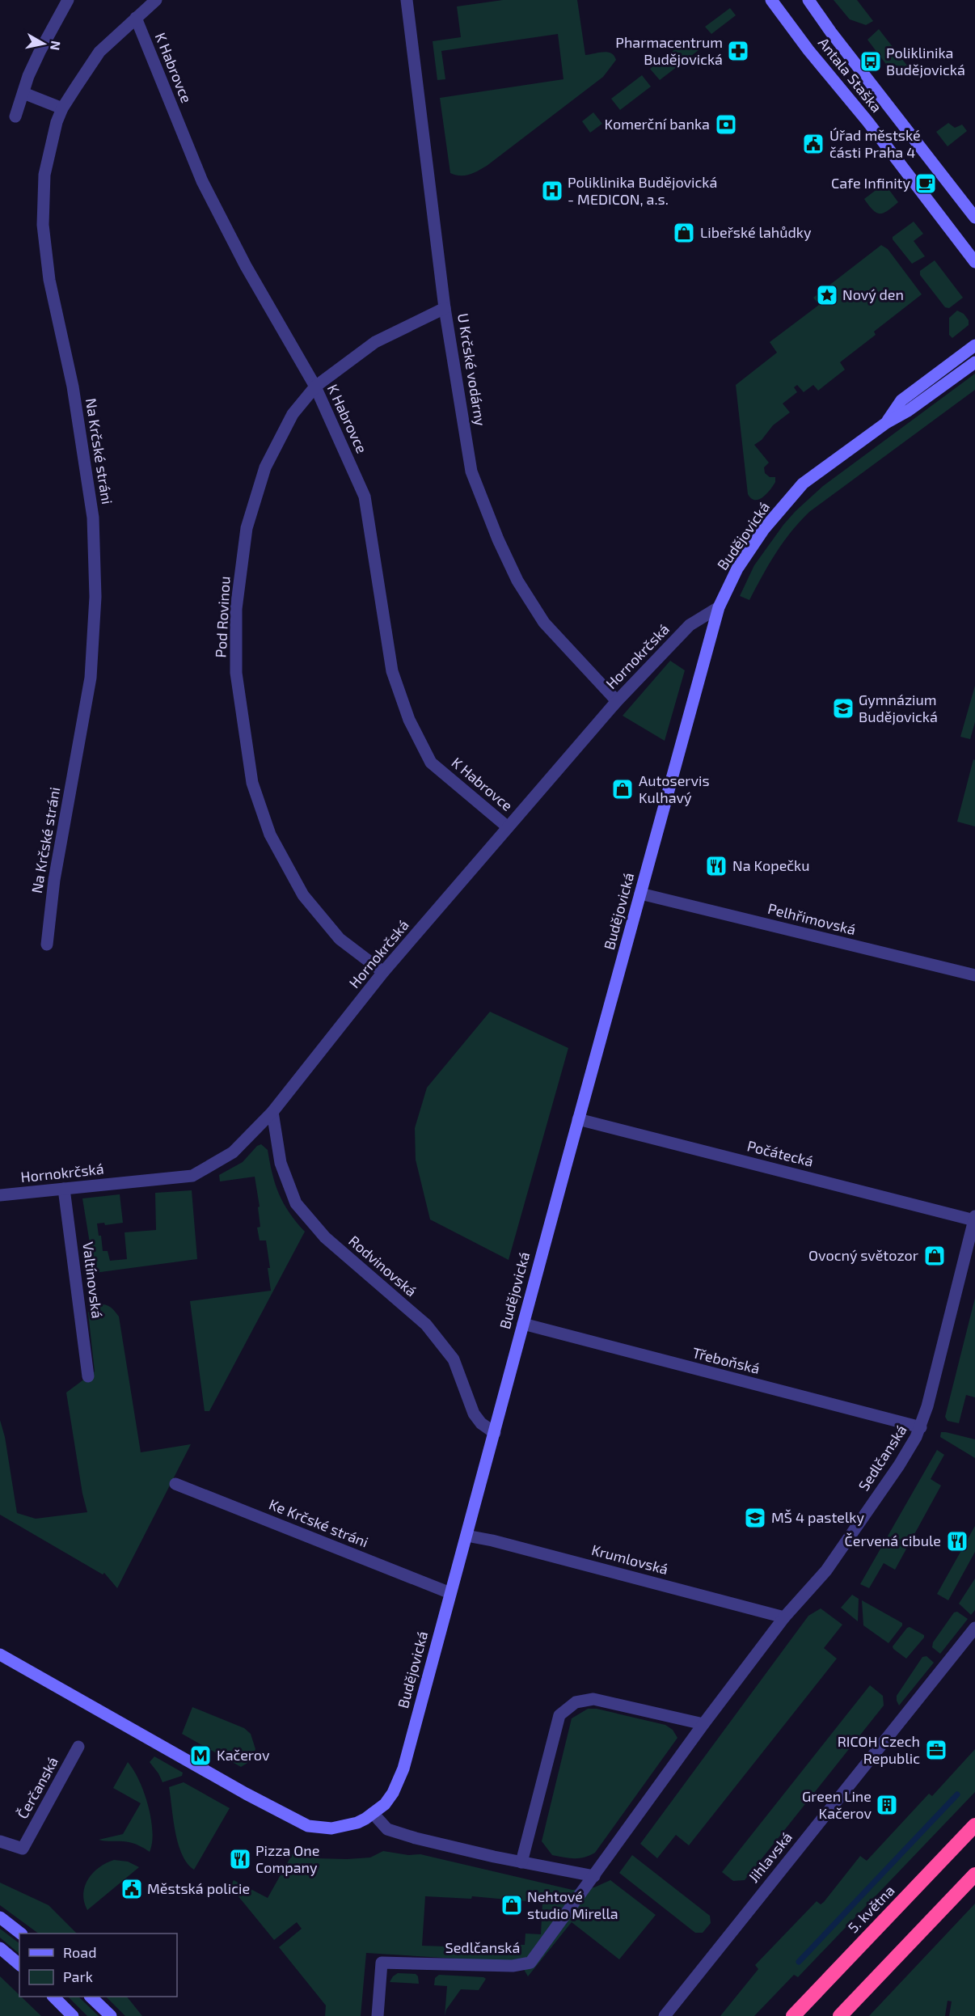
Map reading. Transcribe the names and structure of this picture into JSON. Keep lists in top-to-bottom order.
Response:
{
  "streets": {
    "highway": ["5. května"],
    "street": [
      "K Habrovce",
      "Antala Staška",
      "U Krčské vodárny",
      "Na Krčské stráni",
      "Budějovická",
      "Pod Rovinou",
      "Hornokrčská",
      "Pelhřimovská",
      "Počátecká",
      "Rodvinovská",
      "Valtínovská",
      "Třeboňská",
      "Sedlčanská",
      "Ke Krčské stráni",
      "Krumlovská",
      "Čerčanská",
      "Jihlavská"
    ]
  },
  "crossings": [
    ["K Habrovce", "Na Krčské stráni"],
    ["K Habrovce", "Pod Rovinou"],
    ["K Habrovce", "Hornokrčská"],
    ["U Krčské vodárny", "Pod Rovinou"],
    ["U Krčské vodárny", "Hornokrčská"],
    ["Budějovická", "Hornokrčská"],
    ["Budějovická", "Pelhřimovská"],
    ["Budějovická", "Počátecká"],
    ["Budějovická", "Rodvinovská"],
    ["Budějovická", "Třeboňská"],
    ["Budějovická", "Ke Krčské stráni"],
    ["Budějovická", "Krumlovská"],
    ["Pod Rovinou", "Hornokrčská"],
    ["Hornokrčská", "Rodvinovská"],
    ["Hornokrčská", "Valtínovská"],
    ["Počátecká", "Sedlčanská"],
    ["Třeboňská", "Sedlčanská"],
    ["Sedlčanská", "Krumlovská"]
  ],
  "places": {
    "pharmacy": ["Pharmacentrum Budějovická"],
    "bus stop": ["Poliklinika Budějovická"],
    "bank": ["Komerční banka"],
    "public building": ["Úřad městské části Praha 4", "Městská policie"],
    "cafe": ["Cafe Infinity"],
    "hospital": ["Poliklinika Budějovická - MEDICON, a.s."],
    "shop": [
      "Libeřské lahůdky",
      "Autoservis Kulhavý",
      "Ovocný světozor",
      "Nehtové studio Mirella"
    ],
    "place": ["Nový den"],
    "school or university": ["Gymnázium Budějovická", "MŠ 4 pastelky"],
    "restaurant": ["Na Kopečku", "Červená cibule", "Pizza One Company"],
    "office": ["RICOH Czech Republic"],
    "metro station": ["Kačerov"],
    "building": ["Green Line Kačerov"]
  },
  "legend": ["Road", "Park"],
  "north": "right"
}
